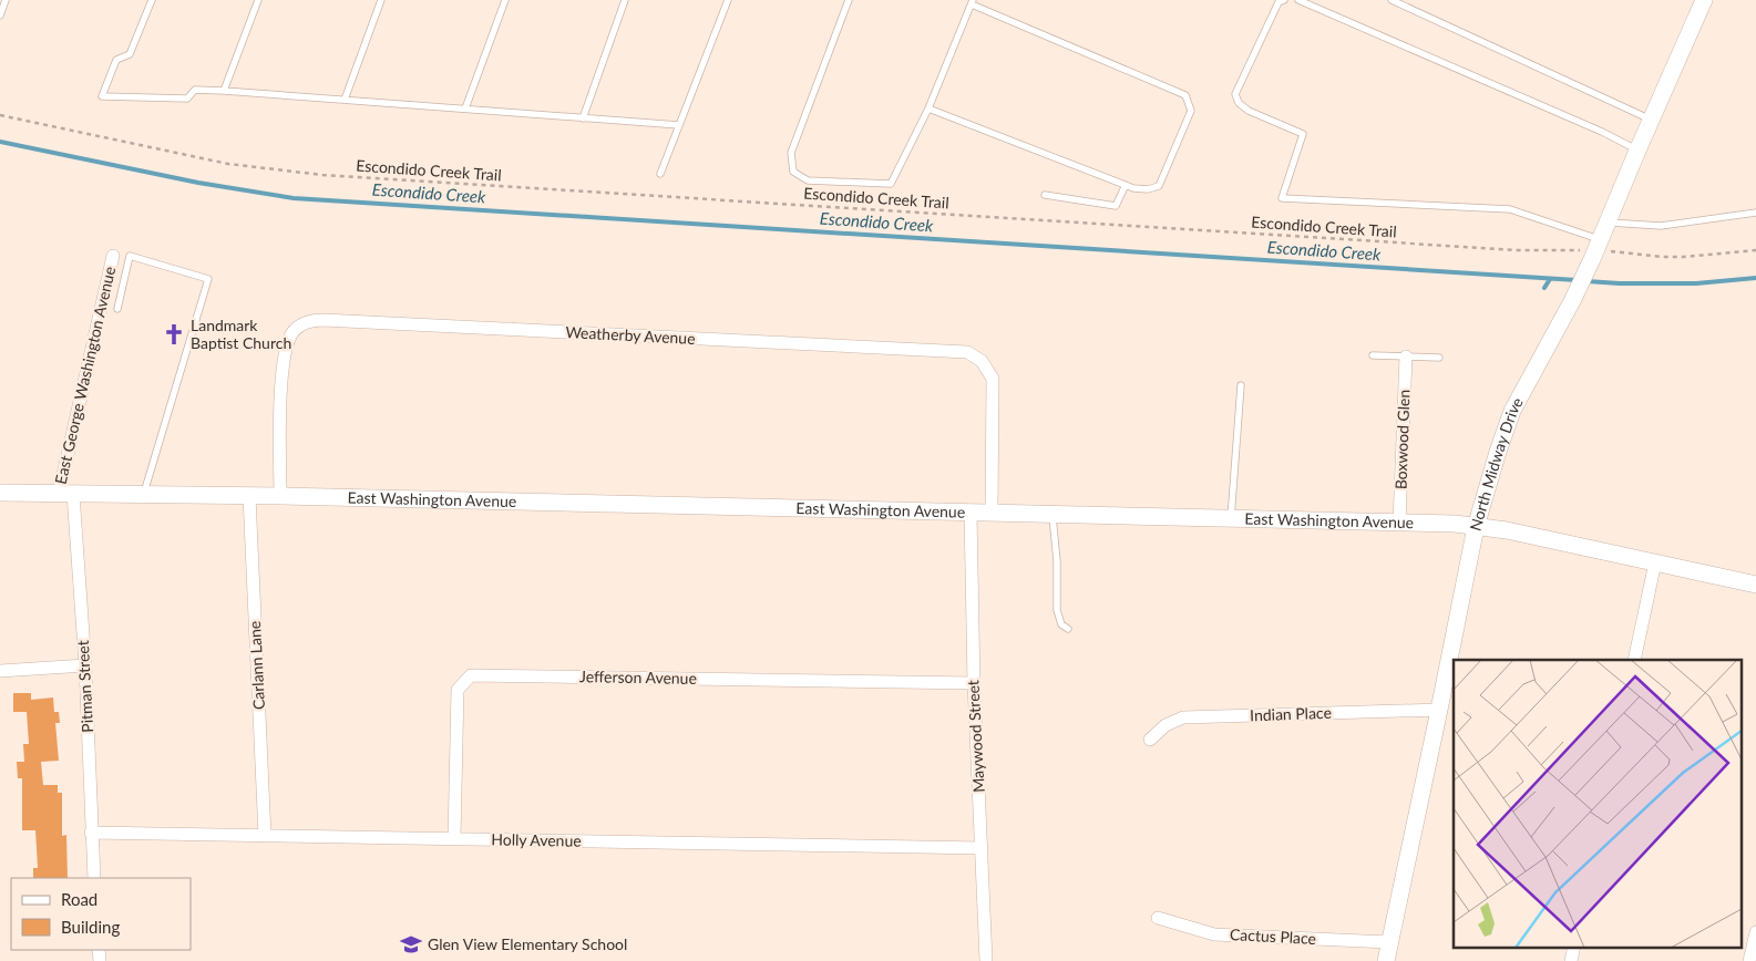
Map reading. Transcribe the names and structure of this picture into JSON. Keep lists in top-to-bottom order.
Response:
{
  "streets": {
    "main road": ["North Midway Drive", "East Washington Avenue"],
    "street": [
      "Weatherby Avenue",
      "East George Washington Avenue",
      "Boxwood Glen",
      "Carlann Lane",
      "Jefferson Avenue",
      "Pitman Street",
      "Indian Place",
      "Maywood Street",
      "Holly Avenue",
      "Cactus Place"
    ],
    "path": ["Escondido Creek Trail"]
  },
  "crossings": [
    ["Escondido Creek Trail", "North Midway Drive"],
    ["Weatherby Avenue", "East Washington Avenue"],
    ["East George Washington Avenue", "East Washington Avenue"],
    ["East George Washington Avenue", "Pitman Street"],
    ["Boxwood Glen", "East Washington Avenue"],
    ["North Midway Drive", "East Washington Avenue"],
    ["North Midway Drive", "Indian Place"],
    ["North Midway Drive", "Cactus Place"],
    ["East Washington Avenue", "Carlann Lane"],
    ["East Washington Avenue", "Pitman Street"],
    ["East Washington Avenue", "Maywood Street"],
    ["Carlann Lane", "Holly Avenue"],
    ["Jefferson Avenue", "Maywood Street"],
    ["Jefferson Avenue", "Holly Avenue"],
    ["Pitman Street", "Holly Avenue"],
    ["Maywood Street", "Holly Avenue"]
  ],
  "water": ["Escondido Creek"],
  "places": {
    "church": ["Landmark Baptist Church"],
    "school or university": ["Glen View Elementary School"]
  },
  "legend": ["Road", "Building"]
}
